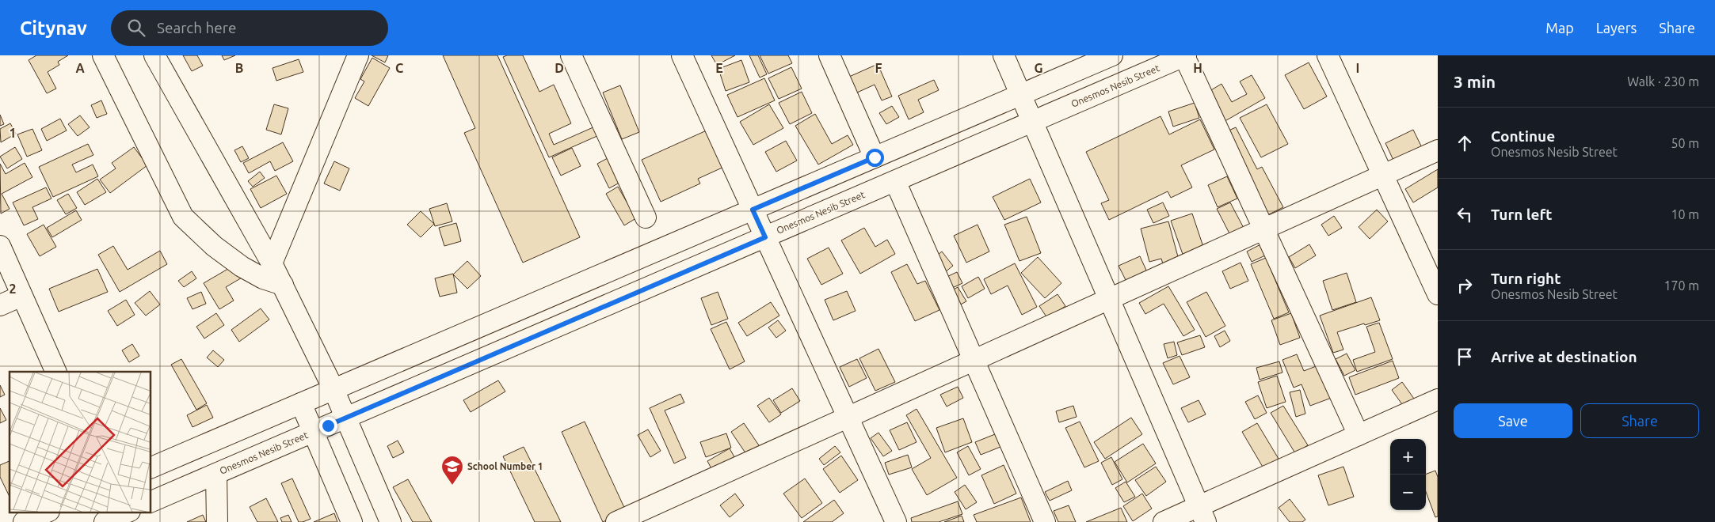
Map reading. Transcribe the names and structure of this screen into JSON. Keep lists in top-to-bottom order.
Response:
{
  "streets": {
    "street": ["Onesmos Nesib Street"]
  },
  "places": {
    "school or university": ["School Number 1"]
  },
  "page": {
    "header": "Citynav",
    "search": "Search here",
    "nav": ["Map", "Layers", "Share"],
    "heading": ["3 min", "Walk · 230 m"],
    "list": [
      ["Continue", "Onesmos Nesib Street", "50 m"],
      ["Turn left", "10 m"],
      ["Turn right", "Onesmos Nesib Street", "170 m"],
      "Arrive at destination"
    ],
    "buttons": ["Save", "Share"],
    "map_buttons": ["+", "−"]
  },
  "grid": {
    "columns": [
      "A",
      "B",
      "C",
      "D",
      "E",
      "F",
      "G",
      "H",
      "I"
    ],
    "rows": ["1", "2"]
  }
}
